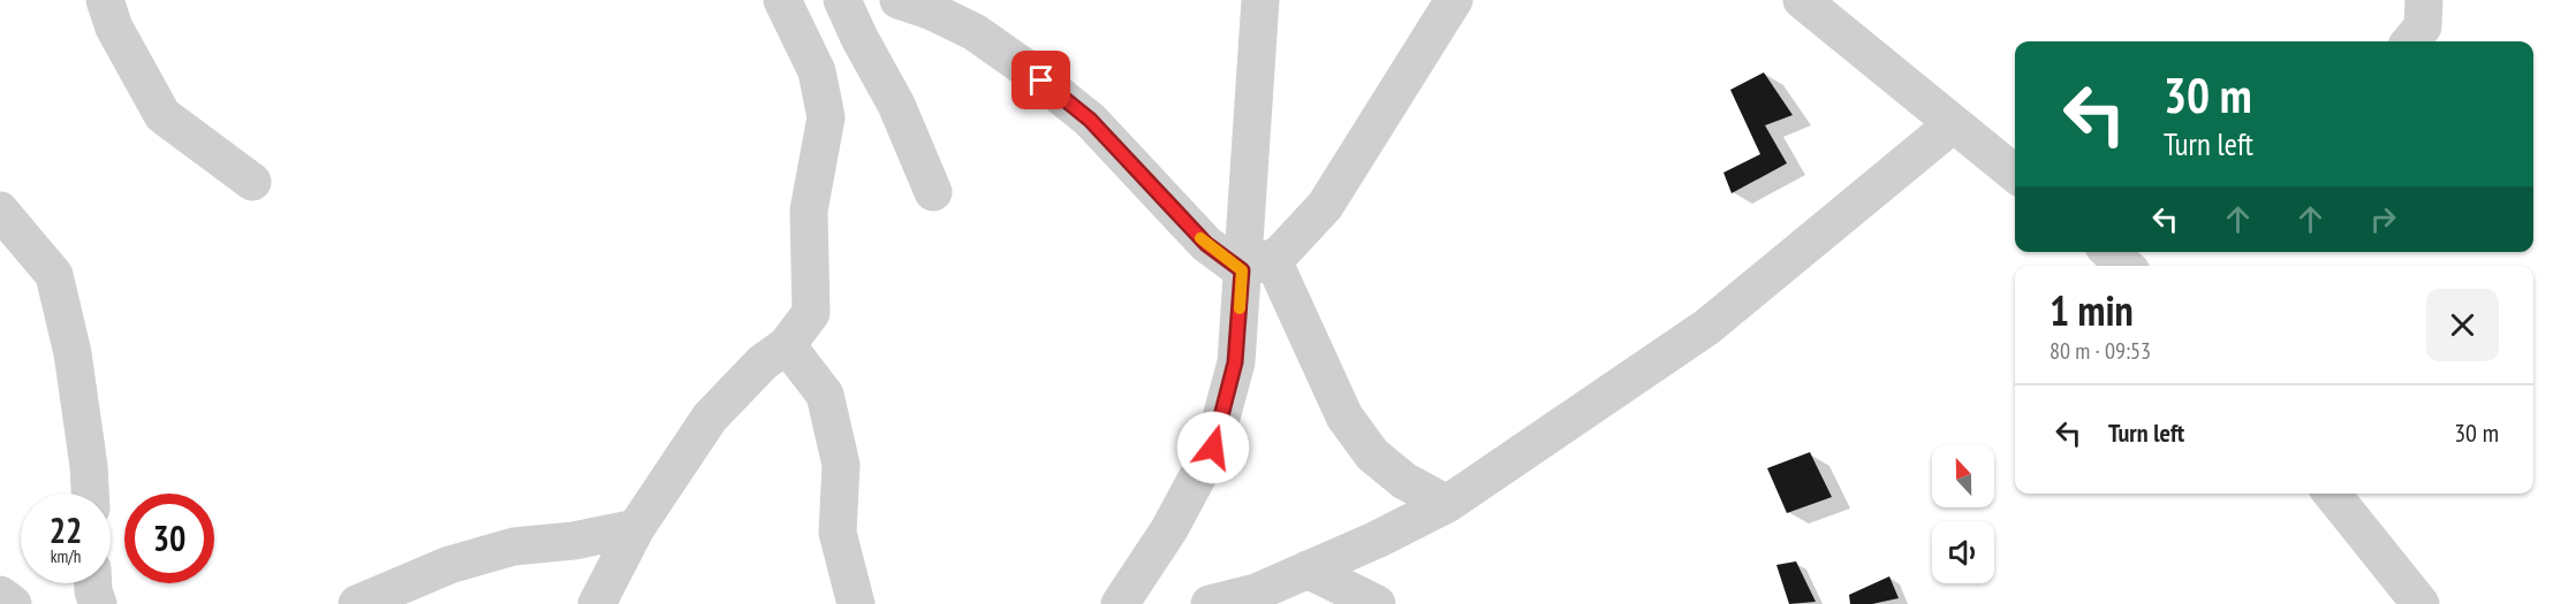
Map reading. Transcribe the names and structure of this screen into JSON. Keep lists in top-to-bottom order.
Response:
{
  "north": "top",
  "page": {
    "turn": ["30 m", "Turn left"],
    "heading": ["1 min", "80 m · 09:53"],
    "list": [
      {
        "name": "Turn left",
        "value": "30 m"
      }
    ],
    "speed": "22 km/h",
    "limit": "30"
  }
}
